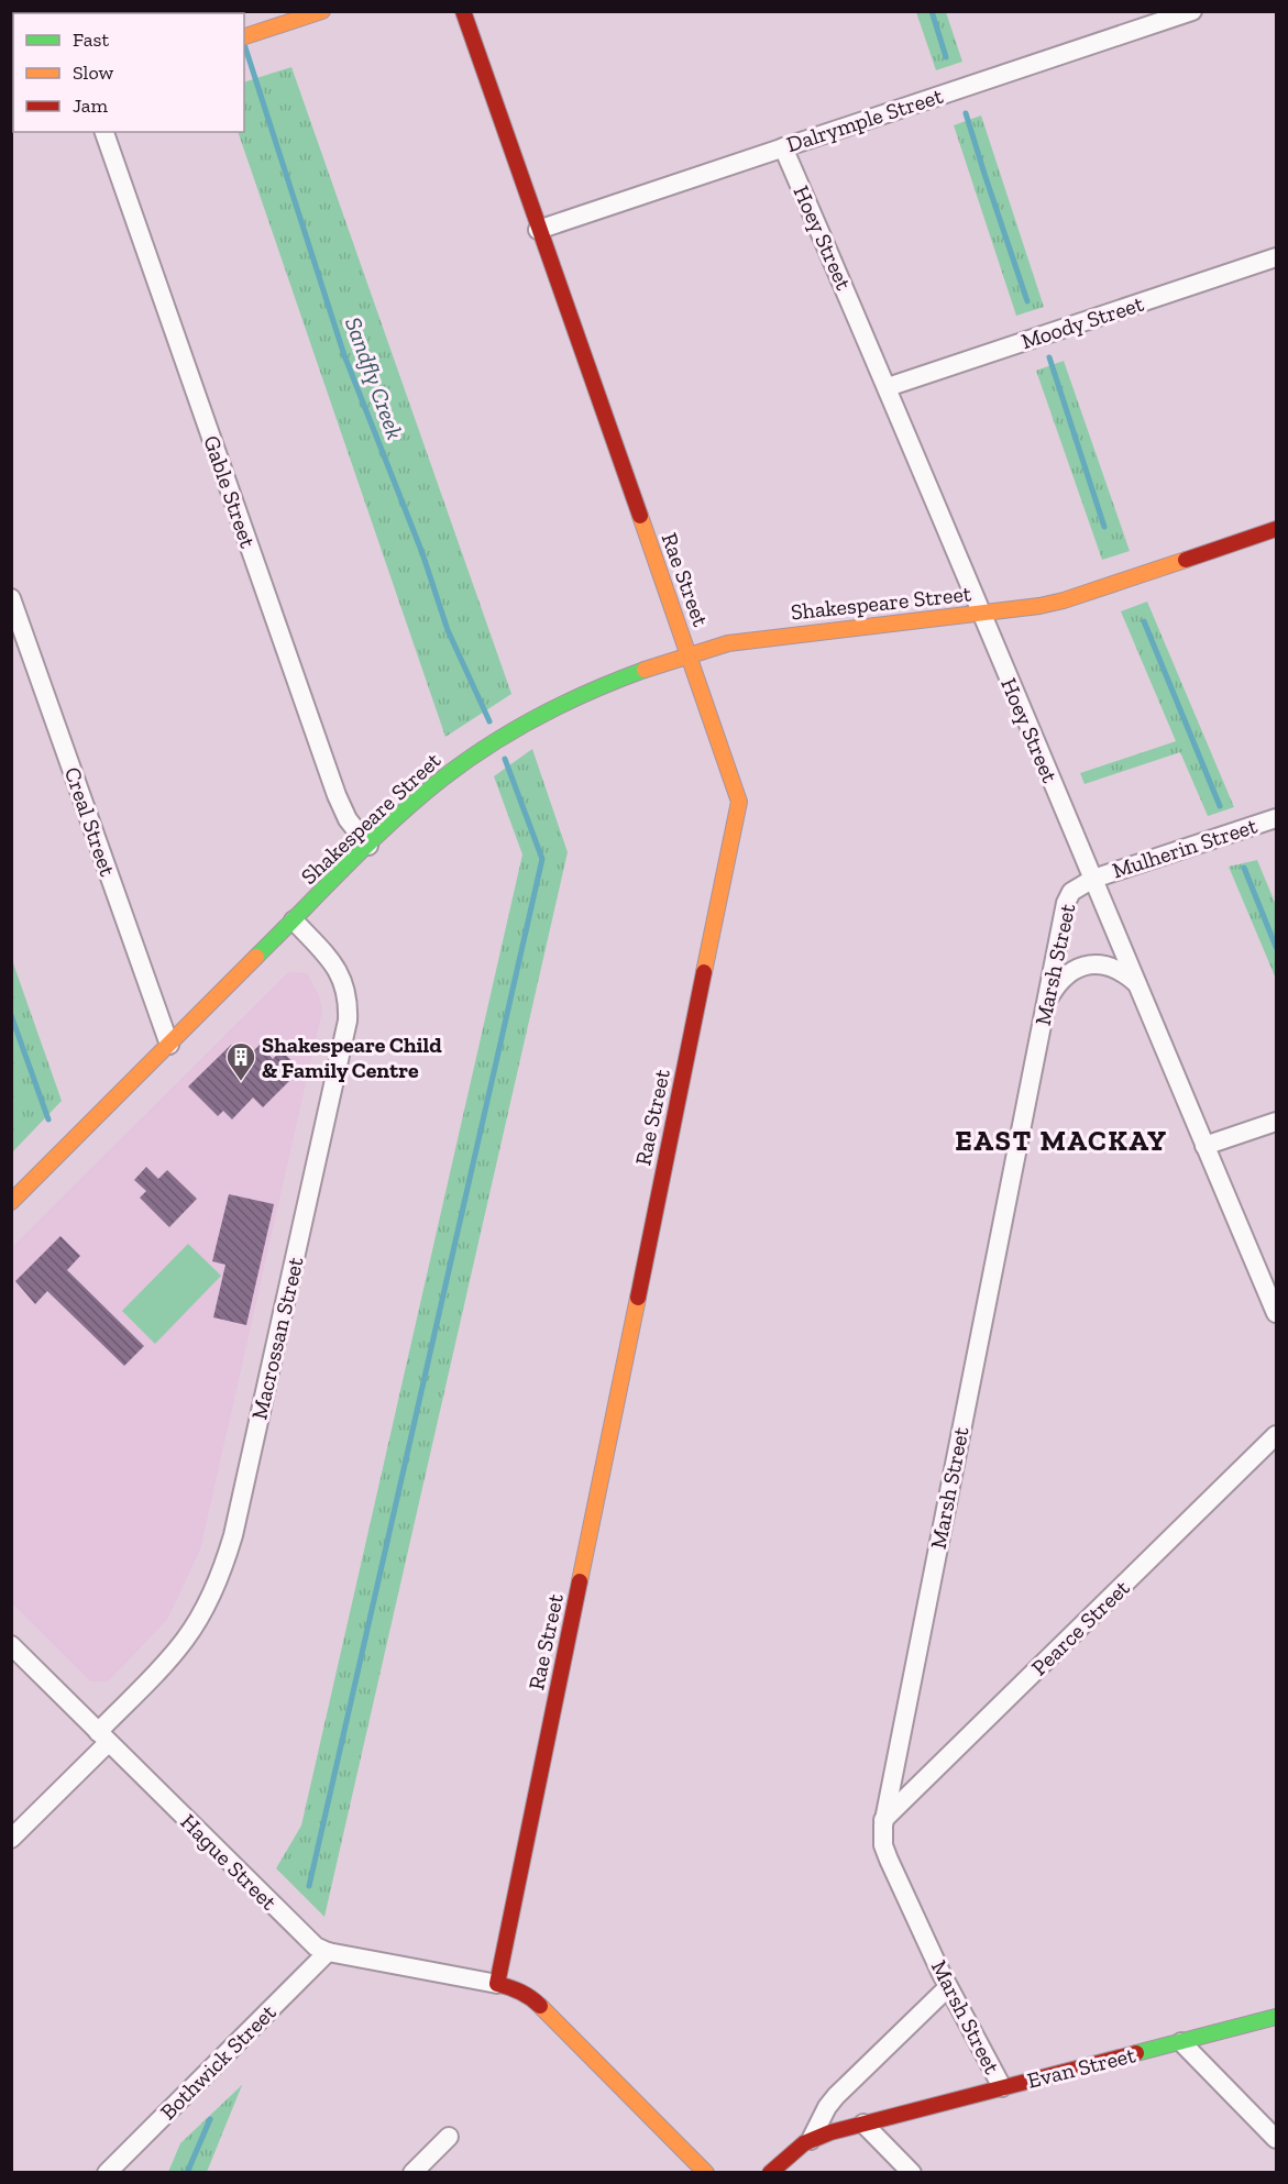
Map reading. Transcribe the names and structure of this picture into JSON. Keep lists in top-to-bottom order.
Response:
{
  "streets": {
    "street": [
      "Dalrymple Street",
      "Hoey Street",
      "Moody Street",
      "Gable Street",
      "Rae Street",
      "Shakespeare Street",
      "Creal Street",
      "Mulherin Street",
      "Marsh Street",
      "Macrossan Street",
      "Pearce Street",
      "Hague Street",
      "Bothwick Street",
      "Evan Street"
    ]
  },
  "crossings": [
    ["Dalrymple Street", "Hoey Street"],
    ["Dalrymple Street", "Rae Street"],
    ["Hoey Street", "Moody Street"],
    ["Hoey Street", "Shakespeare Street"],
    ["Hoey Street", "Mulherin Street"],
    ["Hoey Street", "Marsh Street"],
    ["Gable Street", "Shakespeare Street"],
    ["Rae Street", "Shakespeare Street"],
    ["Rae Street", "Hague Street"],
    ["Shakespeare Street", "Creal Street"],
    ["Shakespeare Street", "Macrossan Street"],
    ["Mulherin Street", "Marsh Street"],
    ["Marsh Street", "Pearce Street"],
    ["Marsh Street", "Evan Street"],
    ["Macrossan Street", "Hague Street"],
    ["Hague Street", "Bothwick Street"]
  ],
  "districts": ["EAST MACKAY"],
  "water": ["Sandfly Creek"],
  "places": {
    "building": ["Shakespeare Child & Family Centre"]
  },
  "legend": ["Fast", "Slow", "Jam"]
}
